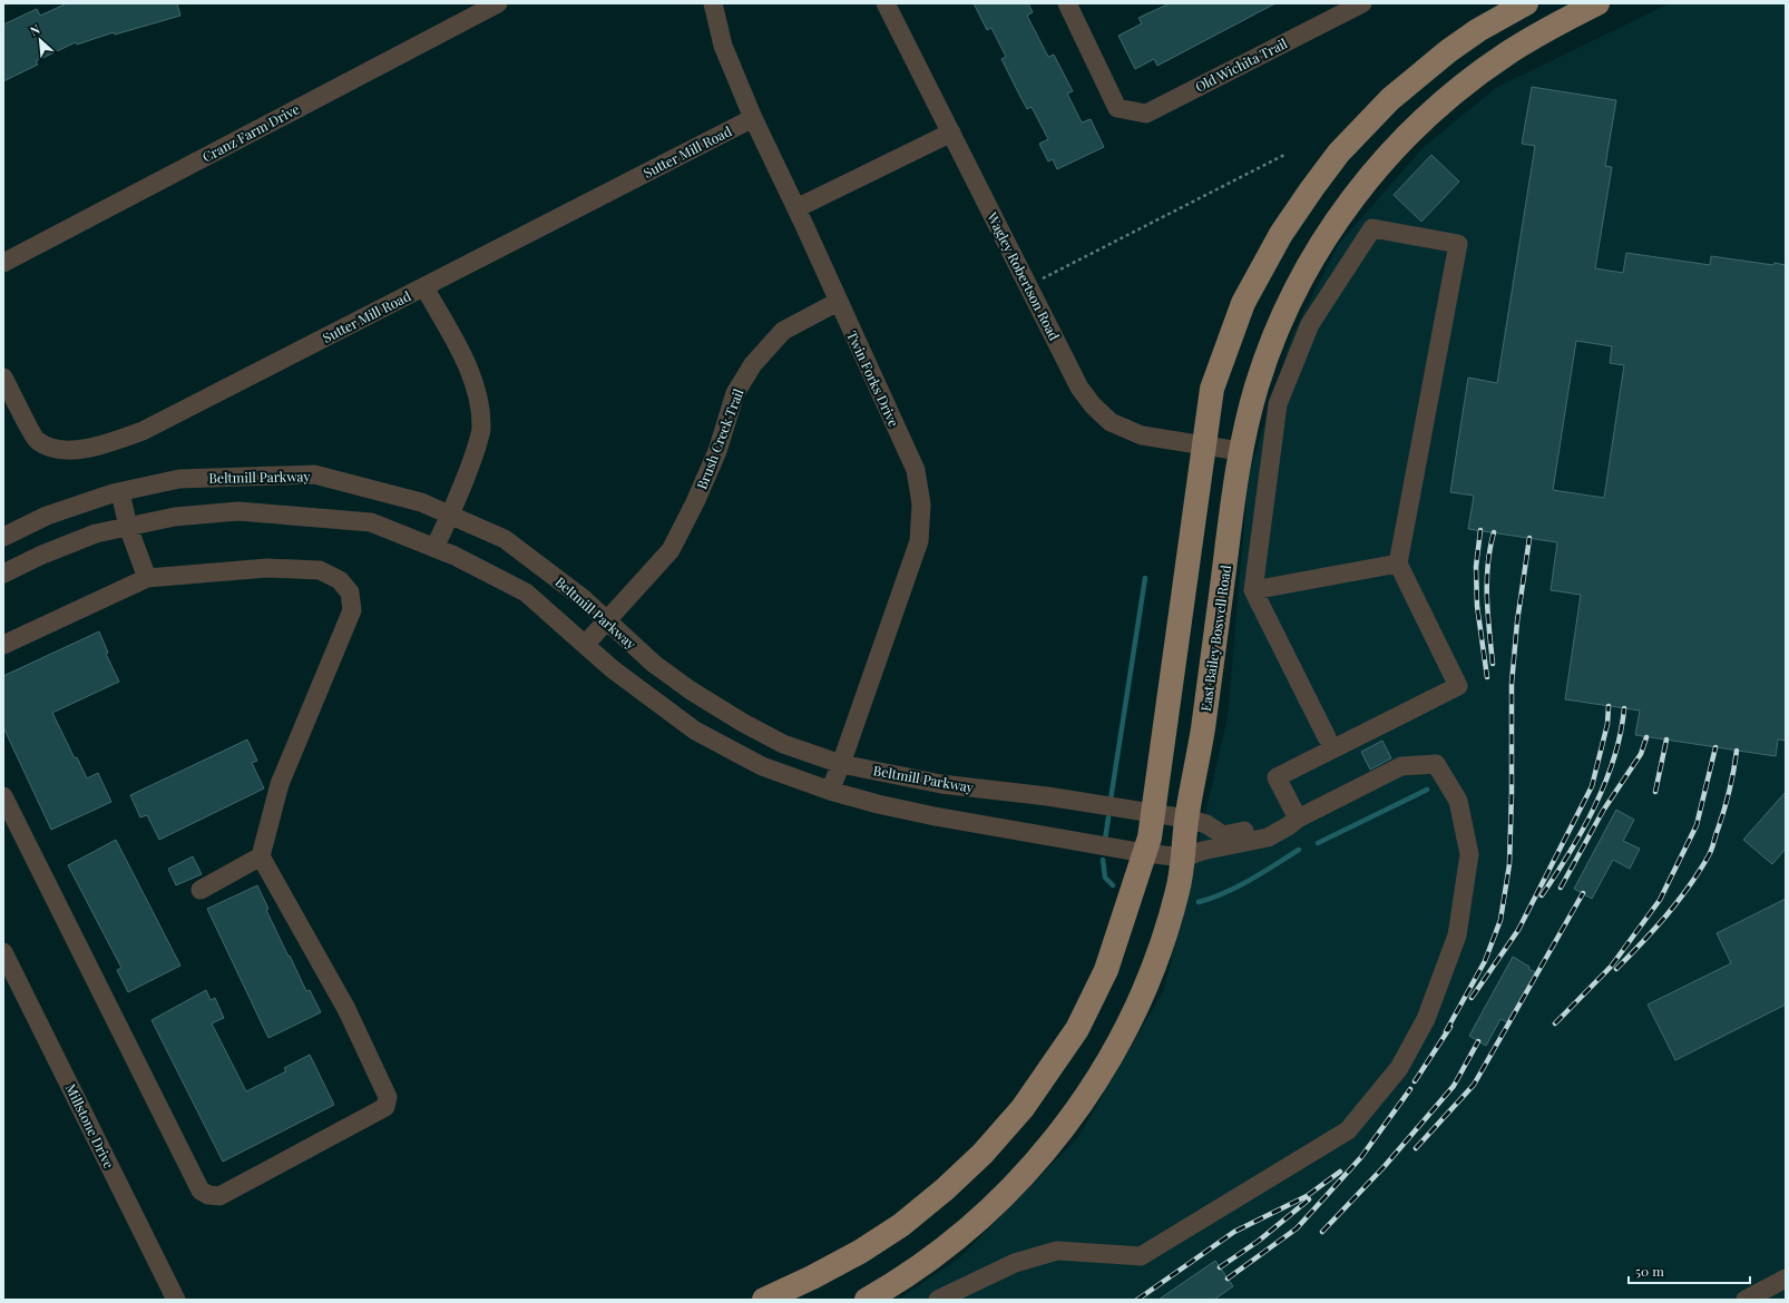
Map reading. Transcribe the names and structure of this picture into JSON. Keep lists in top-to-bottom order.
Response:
{
  "streets": {
    "main road": ["East Bailey Boswell Road"],
    "street": [
      "Old Wichita Trail",
      "Cranz Farm Drive",
      "Sutter Mill Road",
      "Wagley Robertson Road",
      "Twin Forks Drive",
      "Brush Creek Trail",
      "Beltmill Parkway",
      "Millstone Drive"
    ]
  },
  "crossings": [
    ["Sutter Mill Road", "Twin Forks Drive"],
    ["Wagley Robertson Road", "East Bailey Boswell Road"],
    ["Twin Forks Drive", "Brush Creek Trail"],
    ["Twin Forks Drive", "Beltmill Parkway"],
    ["Brush Creek Trail", "Beltmill Parkway"],
    ["Beltmill Parkway", "East Bailey Boswell Road"]
  ],
  "scale_bar": "50 m",
  "north": "top left"
}
